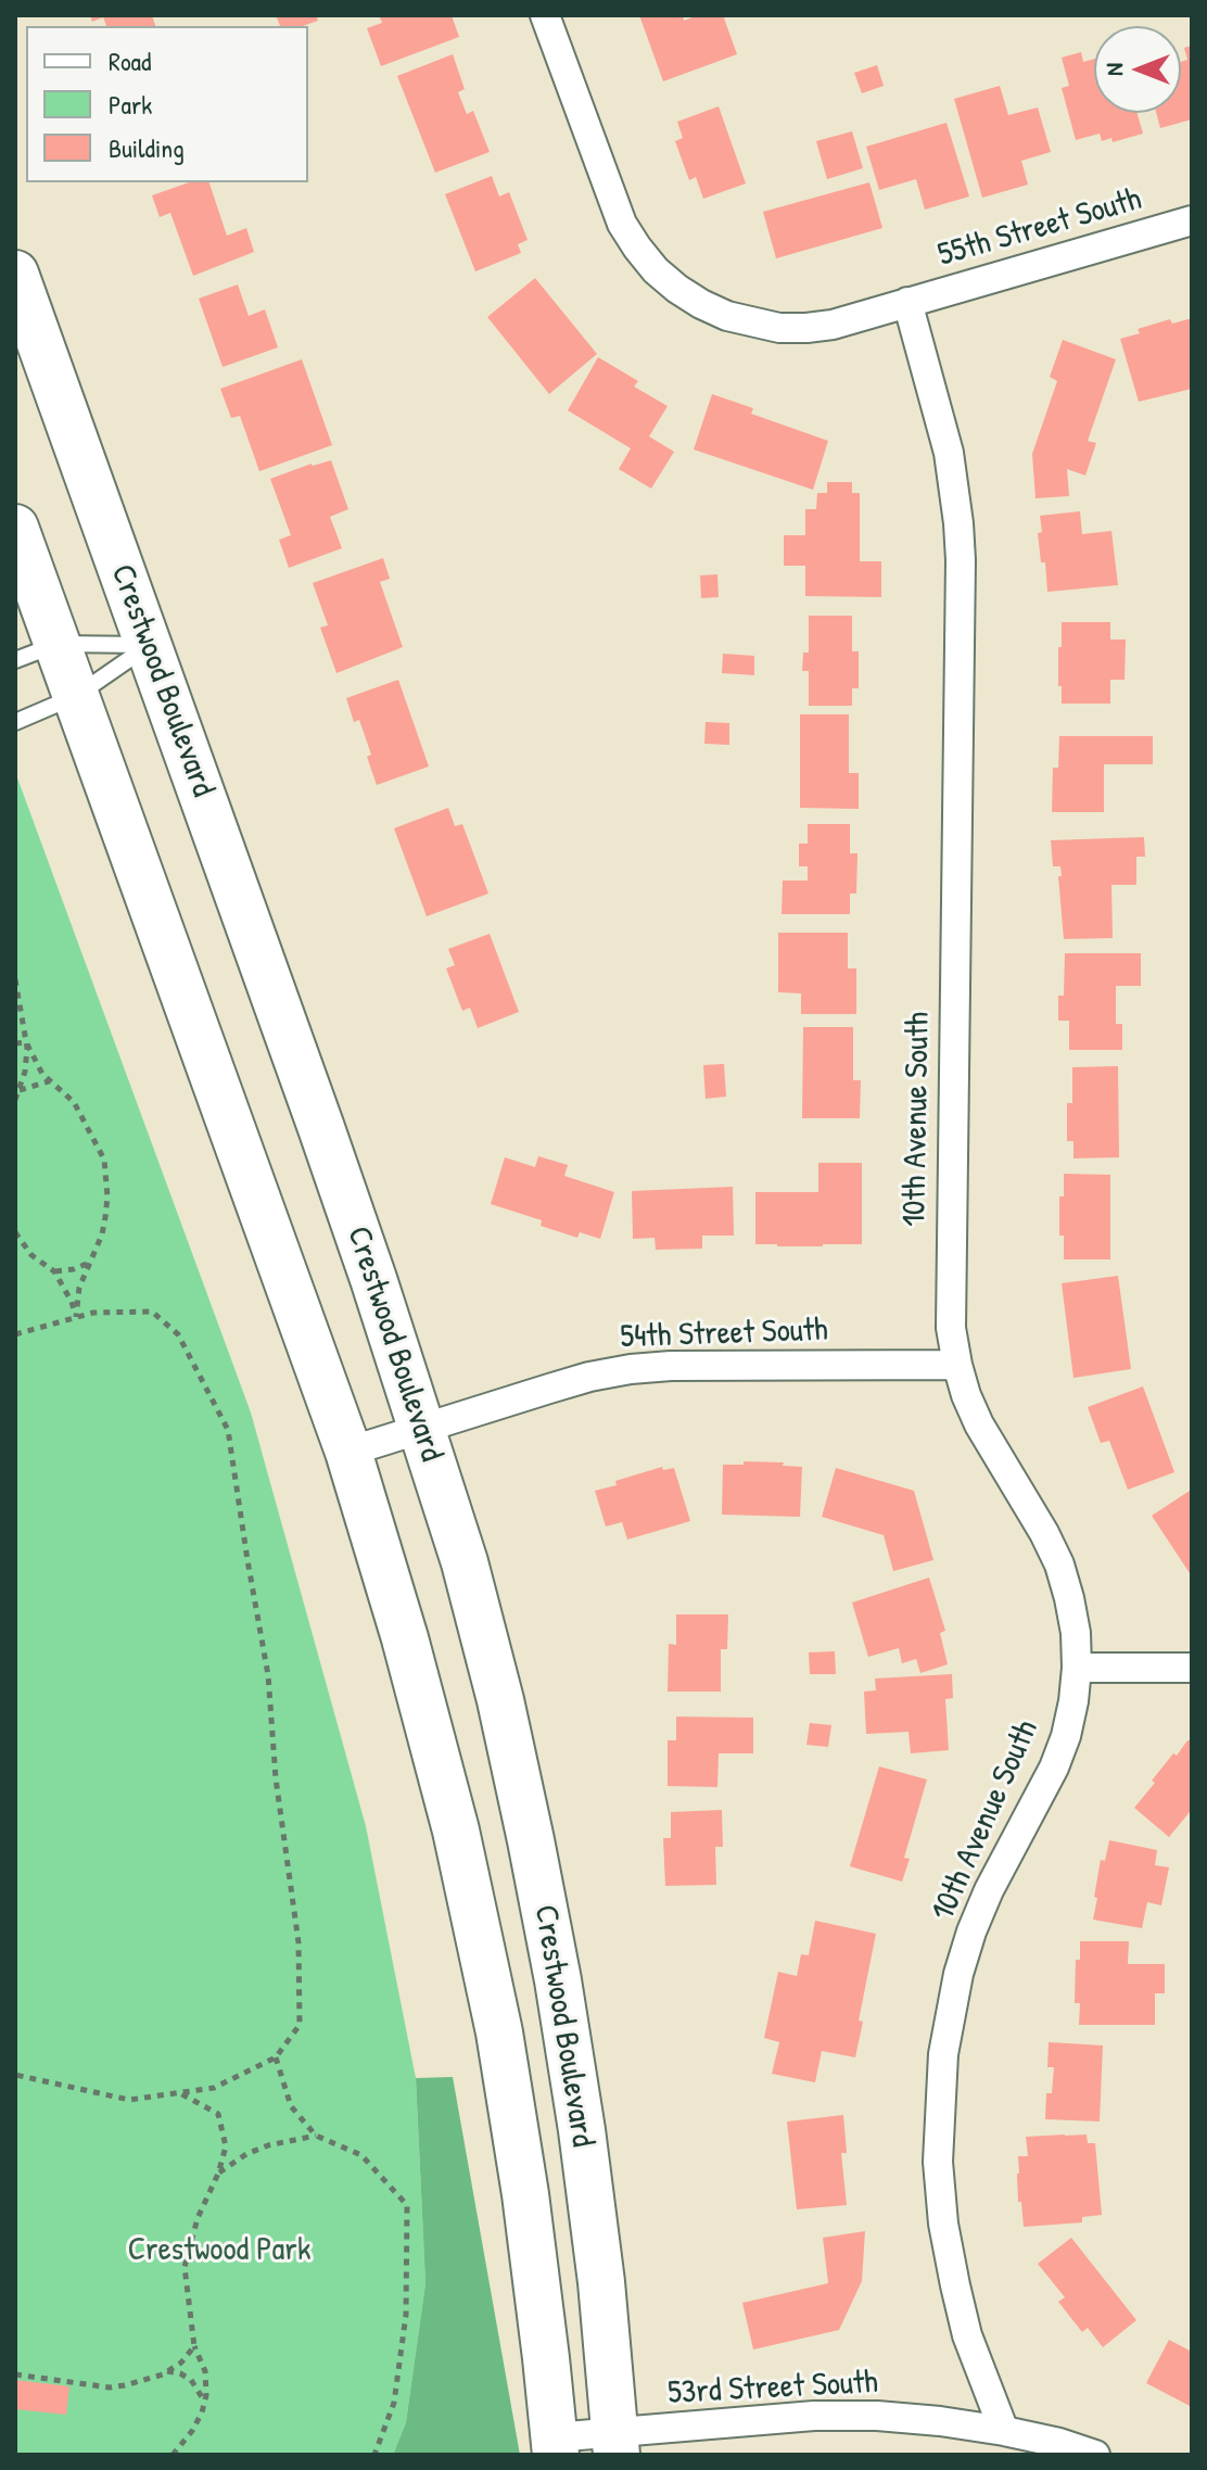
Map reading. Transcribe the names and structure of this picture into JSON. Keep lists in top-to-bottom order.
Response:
{
  "streets": {
    "main road": ["Crestwood Boulevard"],
    "street": [
      "55th Street South",
      "10th Avenue South",
      "54th Street South",
      "53rd Street South"
    ]
  },
  "crossings": [
    ["55th Street South", "10th Avenue South"],
    ["Crestwood Boulevard", "54th Street South"],
    ["Crestwood Boulevard", "53rd Street South"],
    ["10th Avenue South", "54th Street South"],
    ["10th Avenue South", "53rd Street South"]
  ],
  "parks": ["Crestwood Park"],
  "legend": ["Road", "Park", "Building"],
  "north": "left"
}
